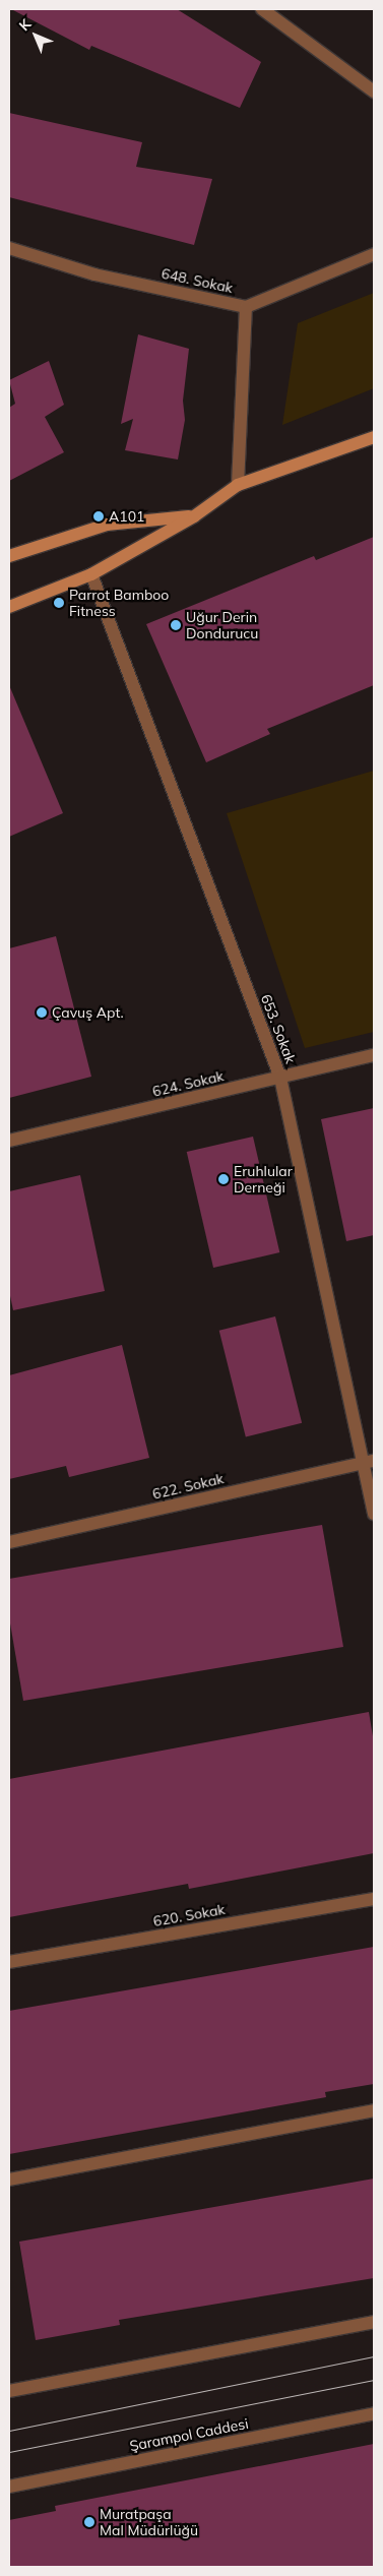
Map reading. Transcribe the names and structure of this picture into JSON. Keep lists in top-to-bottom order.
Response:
{
  "streets": {
    "street": [
      "648. Sokak",
      "653. Sokak",
      "624. Sokak",
      "622. Sokak",
      "620. Sokak",
      "Şarampol Caddesi"
    ]
  },
  "crossings": [
    ["653. Sokak", "624. Sokak"],
    ["653. Sokak", "622. Sokak"]
  ],
  "places": [
    "A101",
    "Parrot Bamboo Fitness",
    "Uğur Derin Dondurucu",
    "Çavuş Apt.",
    "Eruhlular Derneği",
    "Muratpaşa Mal Müdürlüğü"
  ],
  "north": "top left"
}
